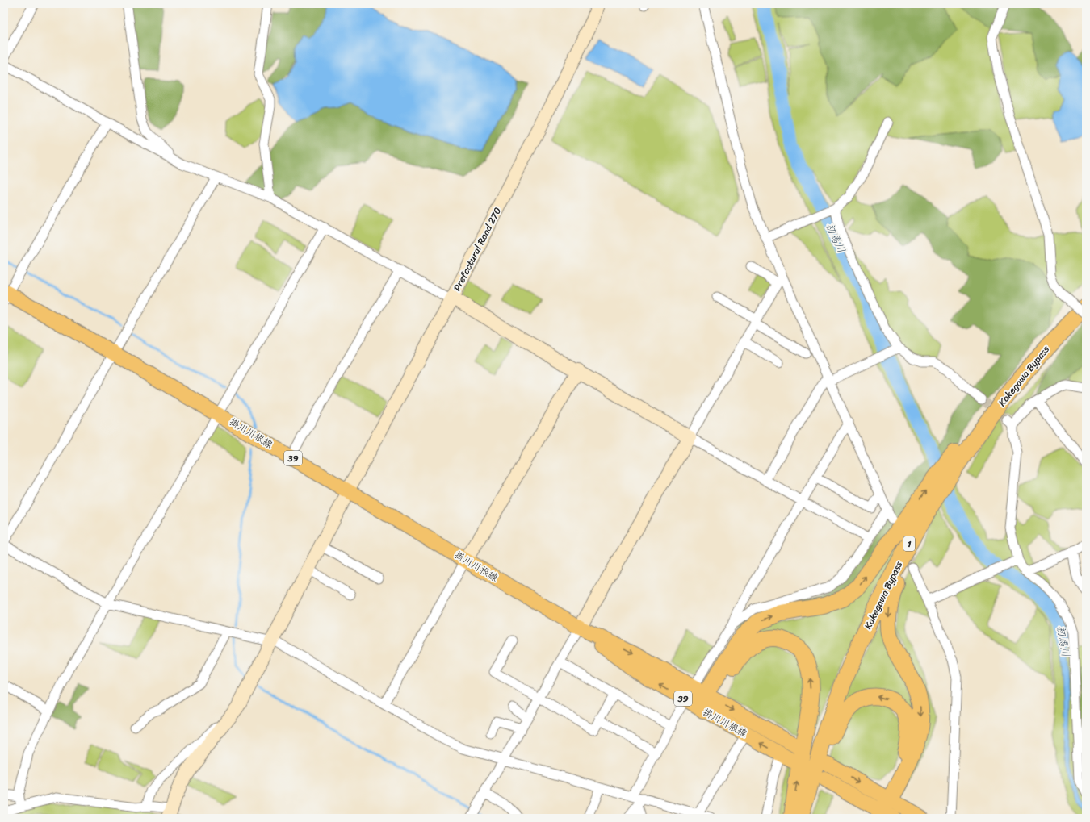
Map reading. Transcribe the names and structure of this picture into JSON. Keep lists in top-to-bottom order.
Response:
{
  "streets": {
    "highway": ["Kakegawa Bypass", "1"],
    "main road": ["掛川川根線", "39"],
    "street": ["Prefectural Road 270"]
  },
  "crossings": [
    ["Prefectural Road 270", "掛川川根線"]
  ],
  "water": ["初馬川"]
}
